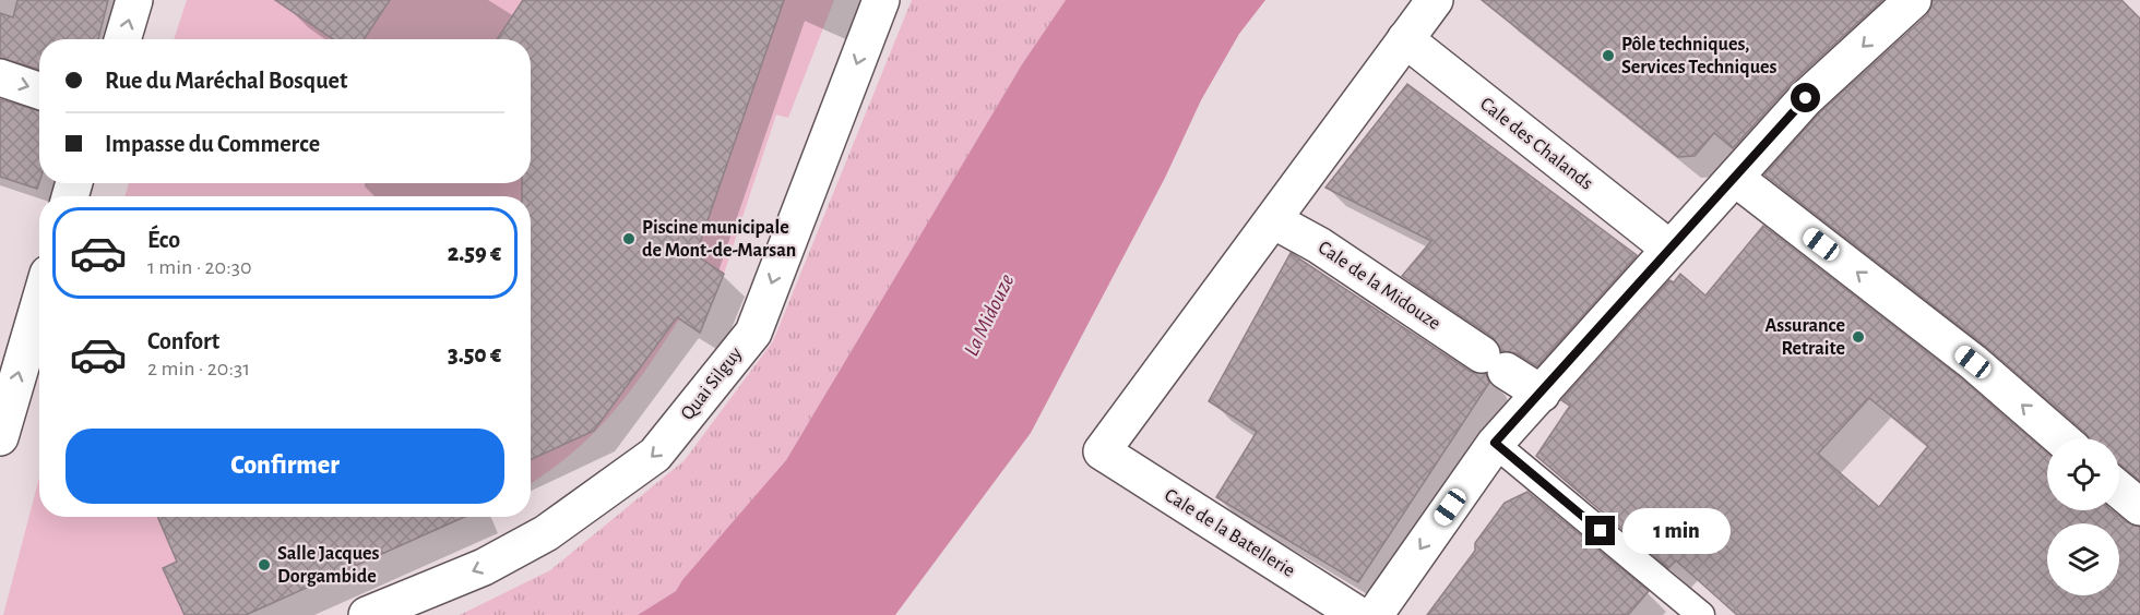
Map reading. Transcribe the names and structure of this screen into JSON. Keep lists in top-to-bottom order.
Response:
{
  "streets": {
    "street": [
      "Cale des Chalands",
      "Cale de la Midouze",
      "Quai Silguy",
      "Cale de la Batellerie"
    ]
  },
  "crossings": [
    ["Cale de la Midouze", "Cale de la Batellerie"]
  ],
  "one_way": ["Quai Silguy"],
  "water": ["La Midouze"],
  "places": [
    "Pôle techniques, Services Techniques",
    "Piscine municipale de Mont-de-Marsan",
    "Assurance Retraite",
    "Salle Jacques Dorgambide"
  ],
  "page": {
    "banner": ["Rue du Maréchal Bosquet", "Impasse du Commerce"],
    "list": [
      {
        "name": "Éco",
        "note": "1 min · 20:30",
        "value": "2.59 €"
      },
      {
        "name": "Confort",
        "note": "2 min · 20:31",
        "value": "3.50 €"
      }
    ],
    "buttons": "Confirmer",
    "bubble": "1 min"
  }
}
